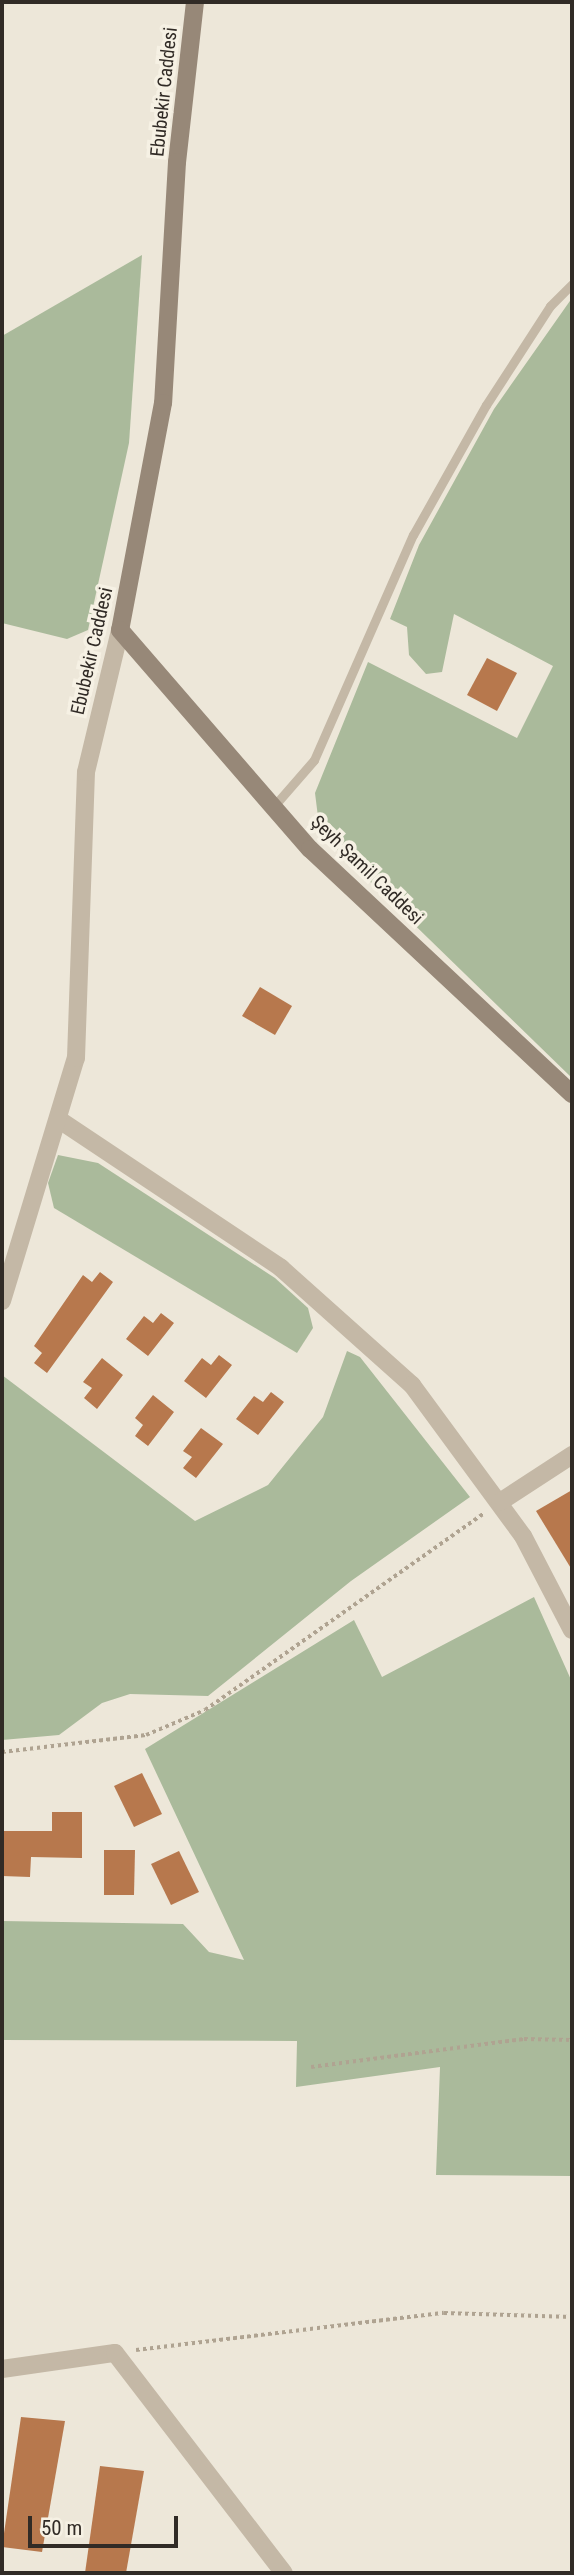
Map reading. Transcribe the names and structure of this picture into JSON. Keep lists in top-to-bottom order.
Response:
{
  "streets": {
    "street": ["Ebubekir Caddesi", "Şeyh Şamil Caddesi"]
  },
  "crossings": [
    ["Ebubekir Caddesi", "Şeyh Şamil Caddesi"]
  ],
  "scale_bar": "50 m"
}
